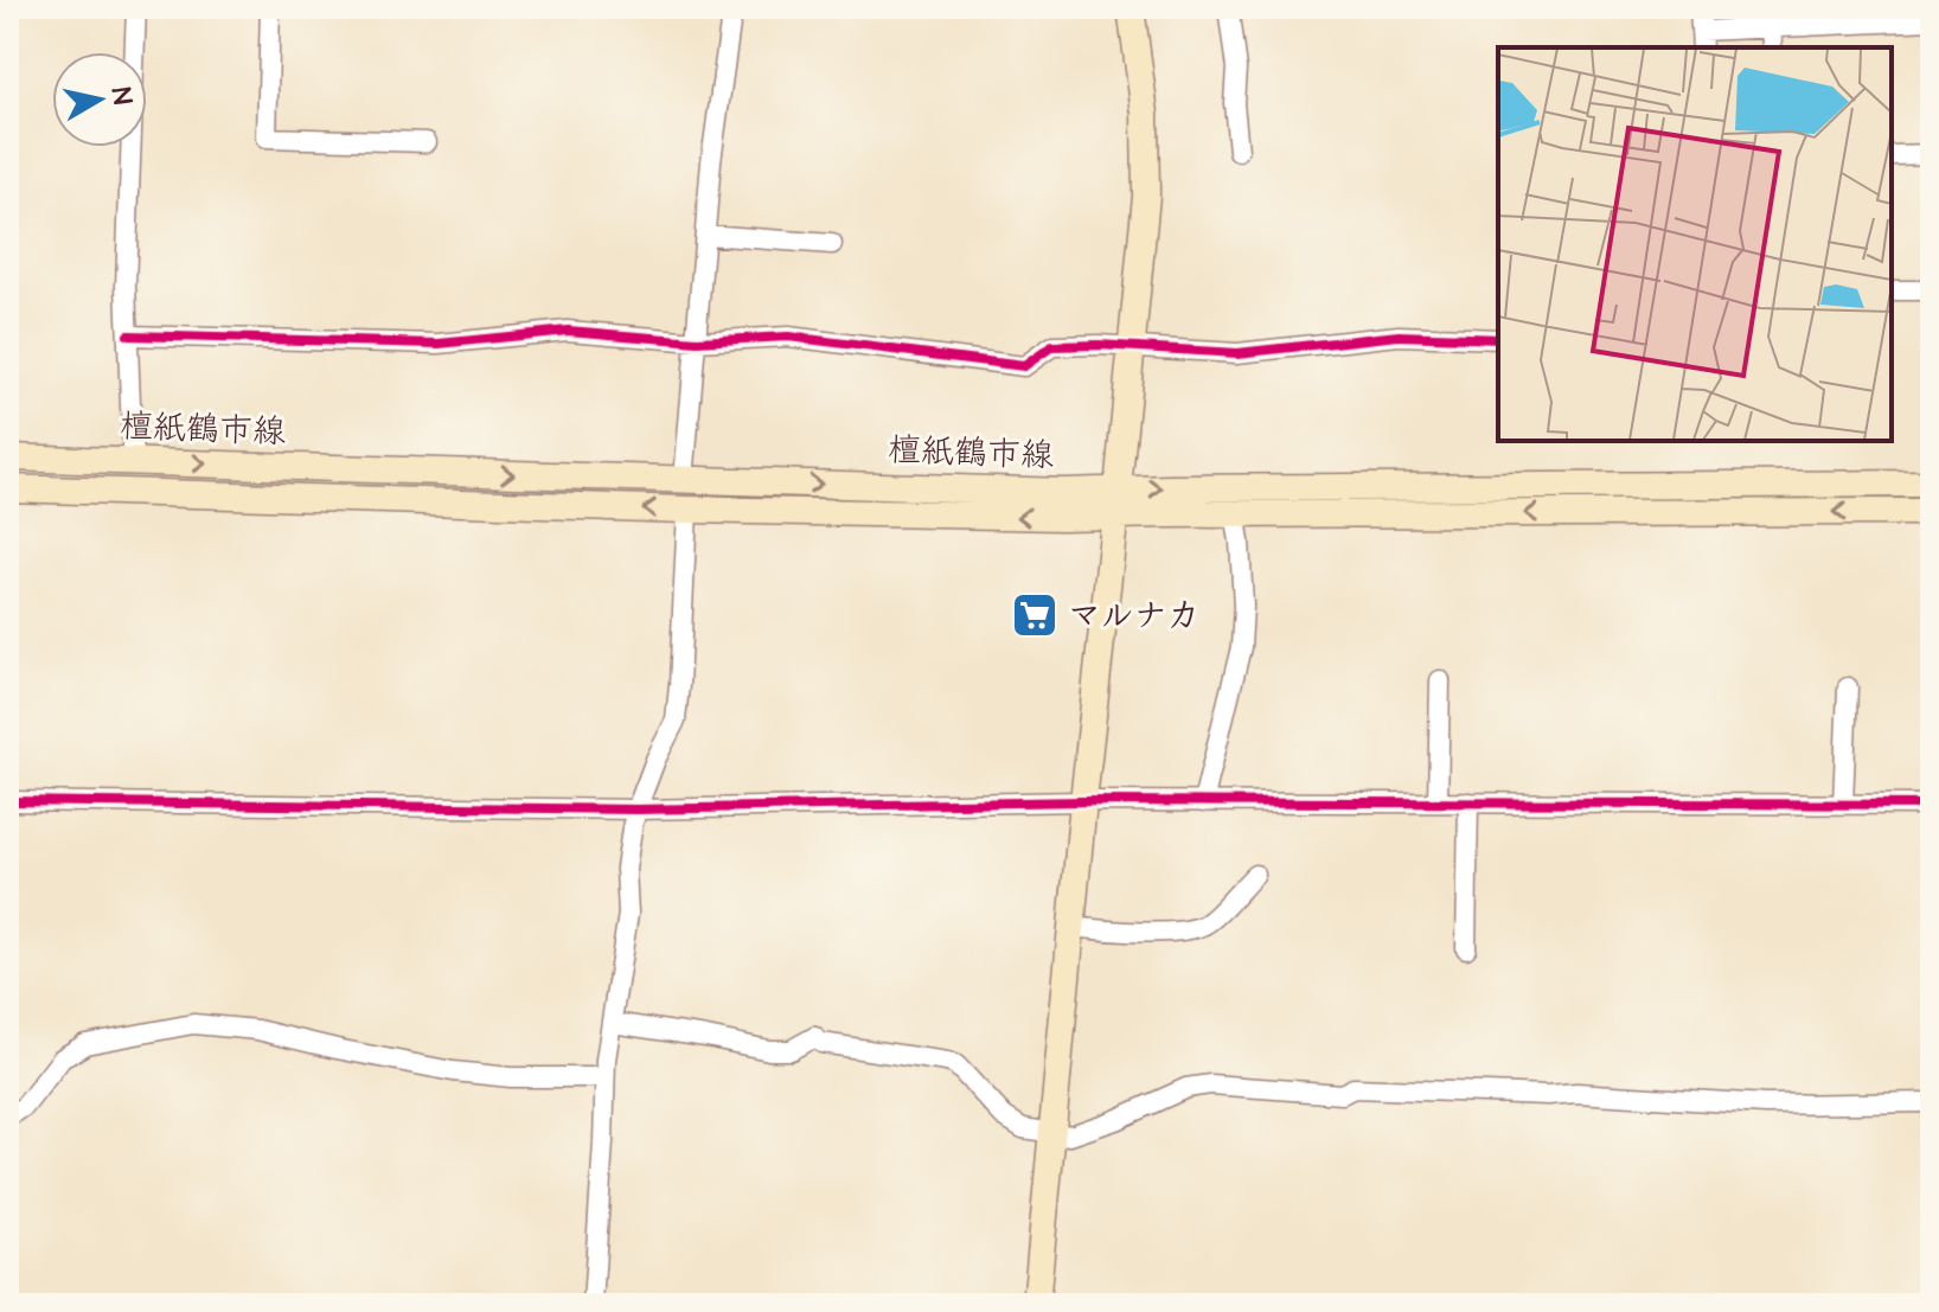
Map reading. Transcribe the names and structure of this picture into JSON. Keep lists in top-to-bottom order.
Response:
{
  "streets": {
    "main road": ["檀紙鶴市線"]
  },
  "places": {
    "supermarket": ["マルナカ"]
  },
  "north": "right"
}
